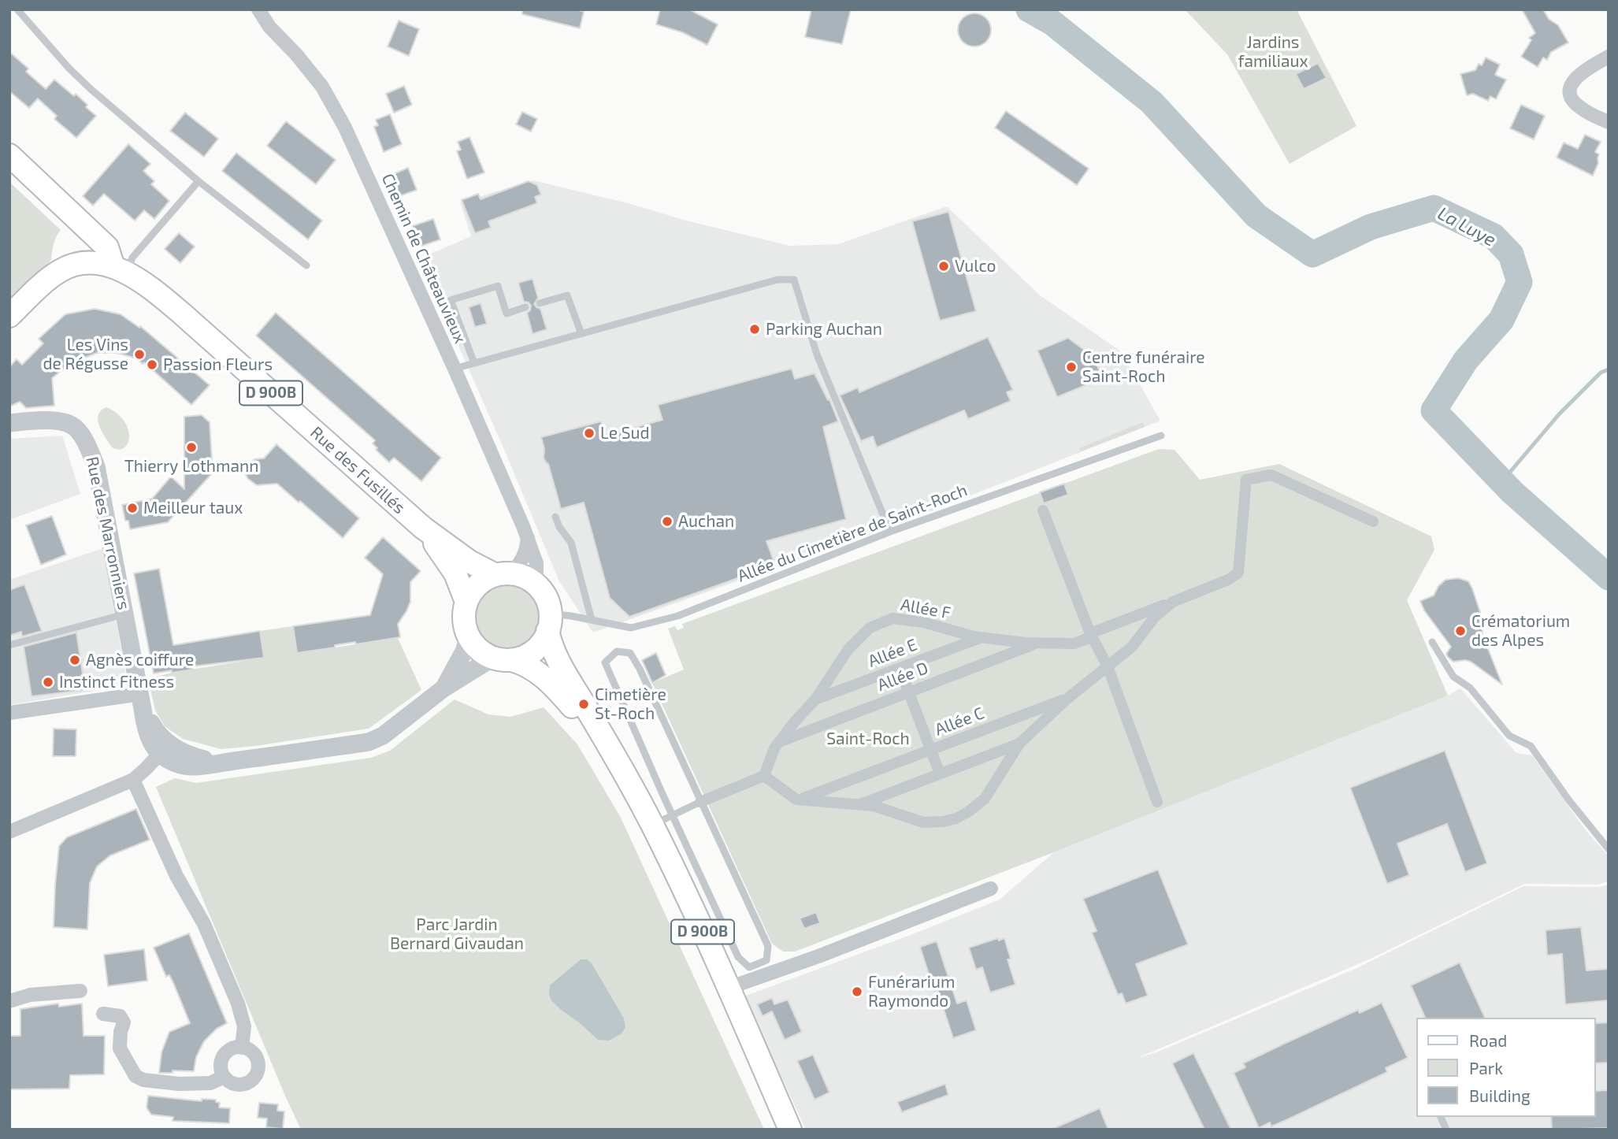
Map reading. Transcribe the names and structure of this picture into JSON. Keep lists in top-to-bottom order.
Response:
{
  "streets": {
    "main road": ["D 900B", "Rue des Fusillés"],
    "street": [
      "Chemin de Châteauvieux",
      "Rue des Marronniers",
      "Allée F",
      "Allée E",
      "Allée D",
      "Allée C"
    ],
    "lane": ["Allée du Cimetière de Saint-Roch"]
  },
  "crossings": [
    ["Chemin de Châteauvieux", "D 900B"],
    ["Chemin de Châteauvieux", "Rue des Fusillés"],
    ["Chemin de Châteauvieux", "Rue des Marronniers"],
    ["Chemin de Châteauvieux", "Allée du Cimetière de Saint-Roch"],
    ["D 900B", "Rue des Fusillés"],
    ["D 900B", "Rue des Marronniers"],
    ["D 900B", "Allée du Cimetière de Saint-Roch"],
    ["Rue des Fusillés", "Rue des Marronniers"],
    ["Rue des Fusillés", "Allée du Cimetière de Saint-Roch"],
    ["Rue des Marronniers", "Allée du Cimetière de Saint-Roch"],
    ["Allée F", "Allée E"],
    ["Allée F", "Allée D"]
  ],
  "water": ["La Luye"],
  "parks": ["Jardins familiaux", "Saint-Roch", "Parc Jardin Bernard Givaudan"],
  "places": [
    "Vulco",
    "Parking Auchan",
    "Les Vins de Régusse",
    "Passion Fleurs",
    "Centre funéraire Saint-Roch",
    "Le Sud",
    "Thierry Lothmann",
    "Meilleur taux",
    "Auchan",
    "Crématorium des Alpes",
    "Agnès coiffure",
    "Instinct Fitness",
    "Cimetière St-Roch",
    "Funérarium Raymondo"
  ],
  "legend": ["Road", "Park", "Building"]
}
